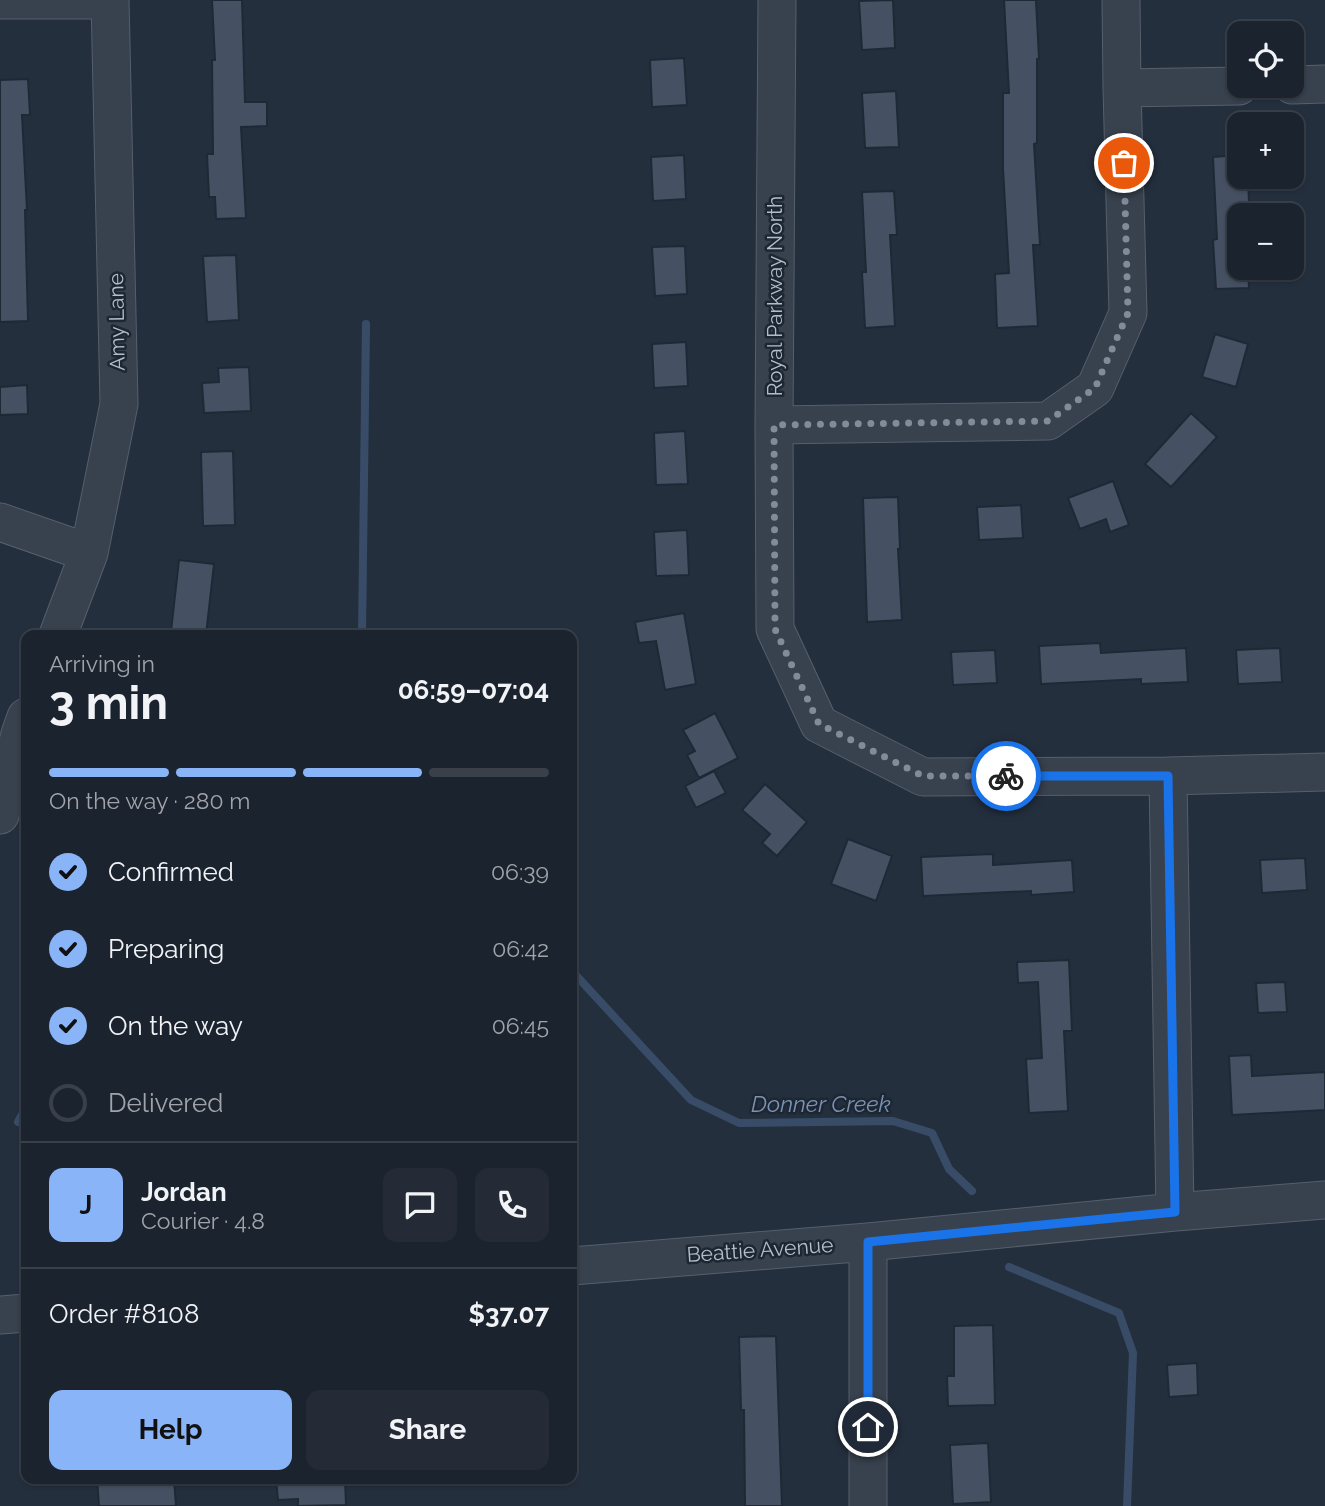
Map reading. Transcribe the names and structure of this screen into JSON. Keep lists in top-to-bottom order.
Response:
{
  "streets": {
    "street": ["Royal Parkway North", "Amy Lane", "Beattie Avenue"]
  },
  "water": ["Donner Creek"],
  "page": {
    "map_buttons": ["+", "−"],
    "heading": ["3 min", "Arriving in", "06:59–07:04"],
    "panel": [
      "Jordan",
      "Courier · 4.8",
      "Order #8108",
      "$37.07"
    ],
    "bar": "On the way · 280 m",
    "list": [
      ["Confirmed", "06:39"],
      ["Preparing", "06:42"],
      ["On the way", "06:45"],
      "Delivered"
    ],
    "round": "J",
    "buttons": ["Help", "Share"]
  }
}
